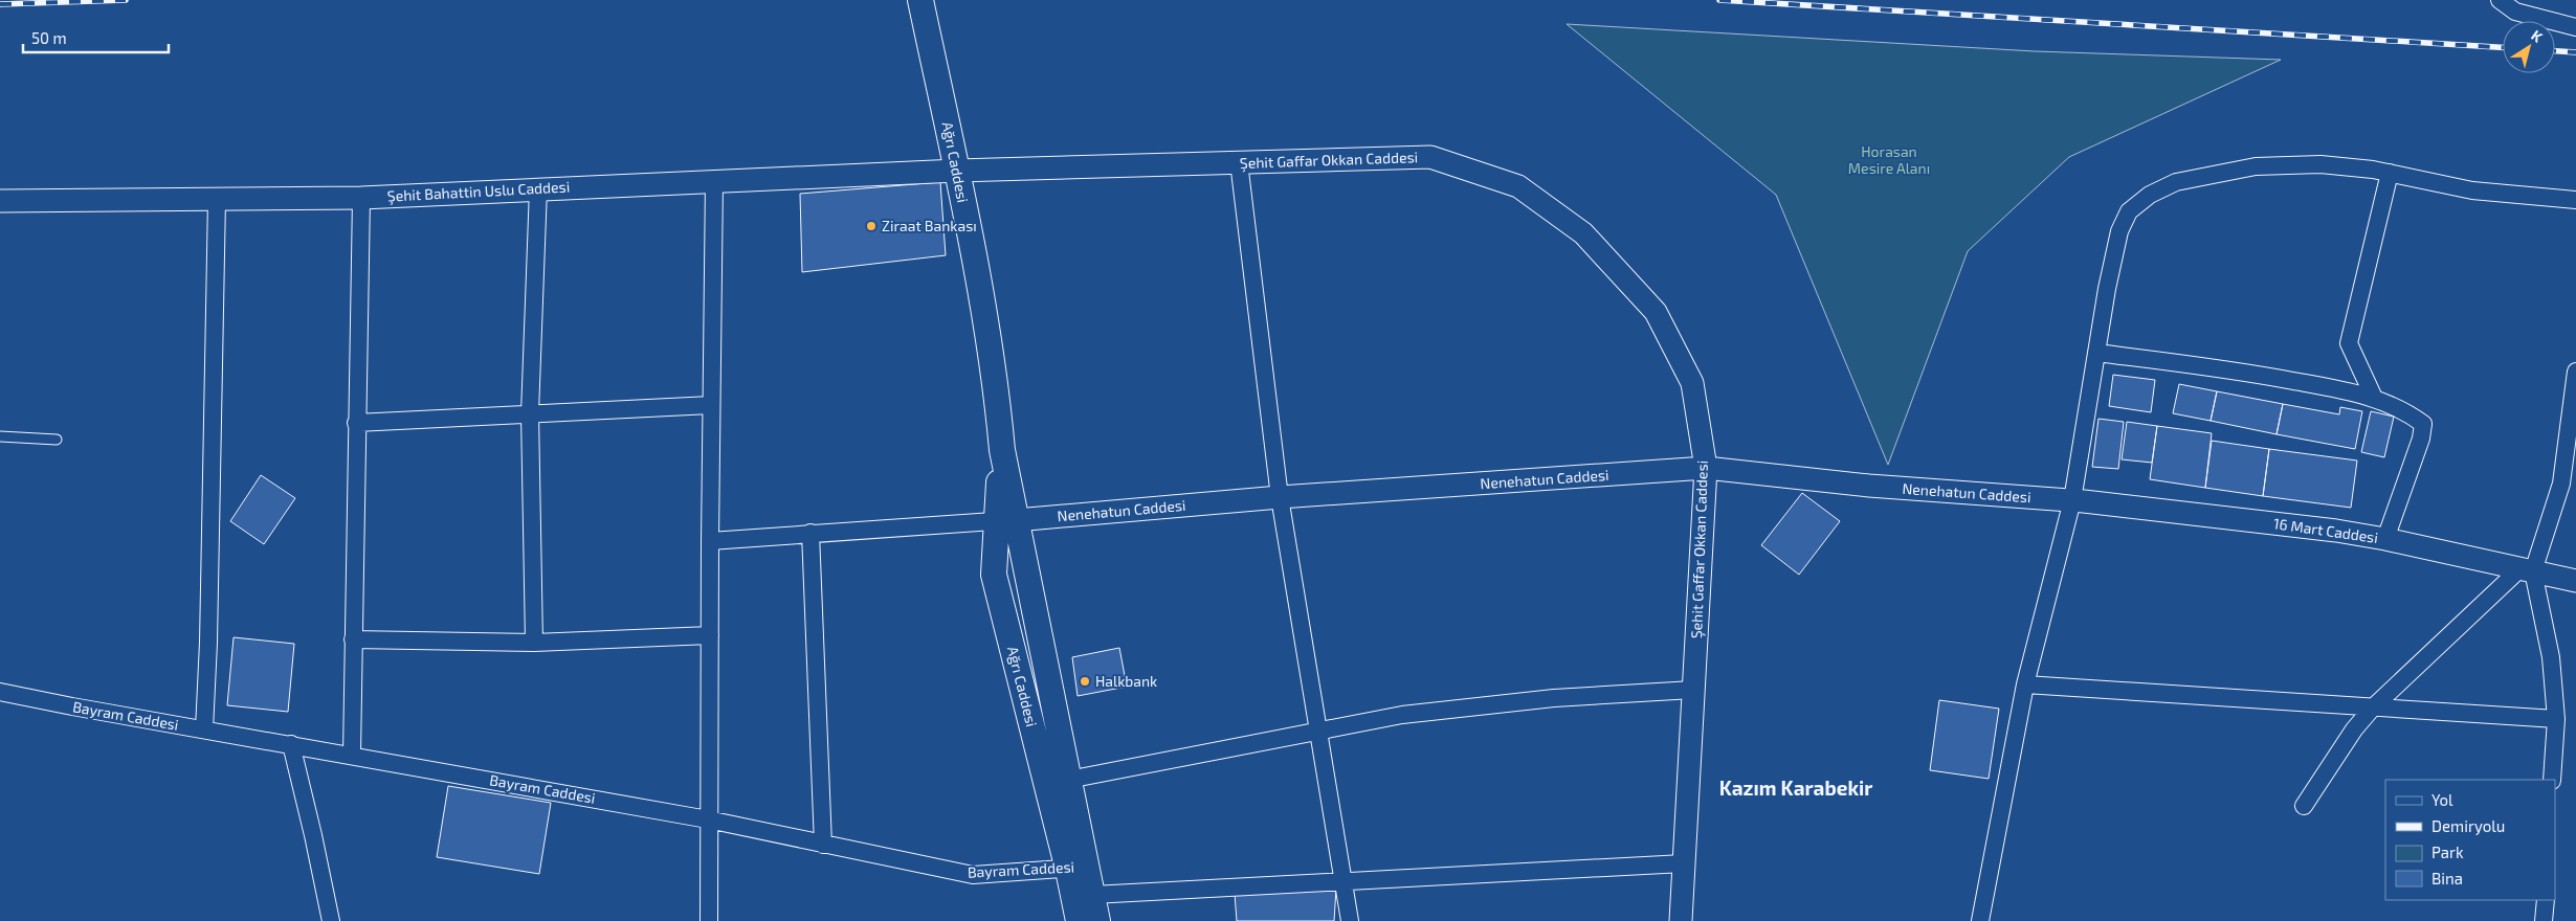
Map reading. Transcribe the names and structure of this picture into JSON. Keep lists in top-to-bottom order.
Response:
{
  "streets": {
    "main road": ["Ağrı Caddesi"],
    "street": [
      "Şehit Gaffar Okkan Caddesi",
      "Şehit Bahattin Uslu Caddesi",
      "Nenehatun Caddesi",
      "16 Mart Caddesi",
      "Bayram Caddesi"
    ]
  },
  "crossings": [
    ["Şehit Gaffar Okkan Caddesi", "Ağrı Caddesi"],
    ["Şehit Gaffar Okkan Caddesi", "Şehit Bahattin Uslu Caddesi"],
    ["Şehit Gaffar Okkan Caddesi", "Nenehatun Caddesi"],
    ["Ağrı Caddesi", "Şehit Bahattin Uslu Caddesi"],
    ["Ağrı Caddesi", "Nenehatun Caddesi"],
    ["Ağrı Caddesi", "Bayram Caddesi"],
    ["Nenehatun Caddesi", "16 Mart Caddesi"]
  ],
  "districts": ["Kazım Karabekir"],
  "parks": ["Horasan Mesire Alanı"],
  "places": ["Ziraat Bankası", "Halkbank"],
  "legend": [
    "Yol",
    "Demiryolu",
    "Park",
    "Bina"
  ],
  "scale_bar": "50 m",
  "north": "top right"
}
